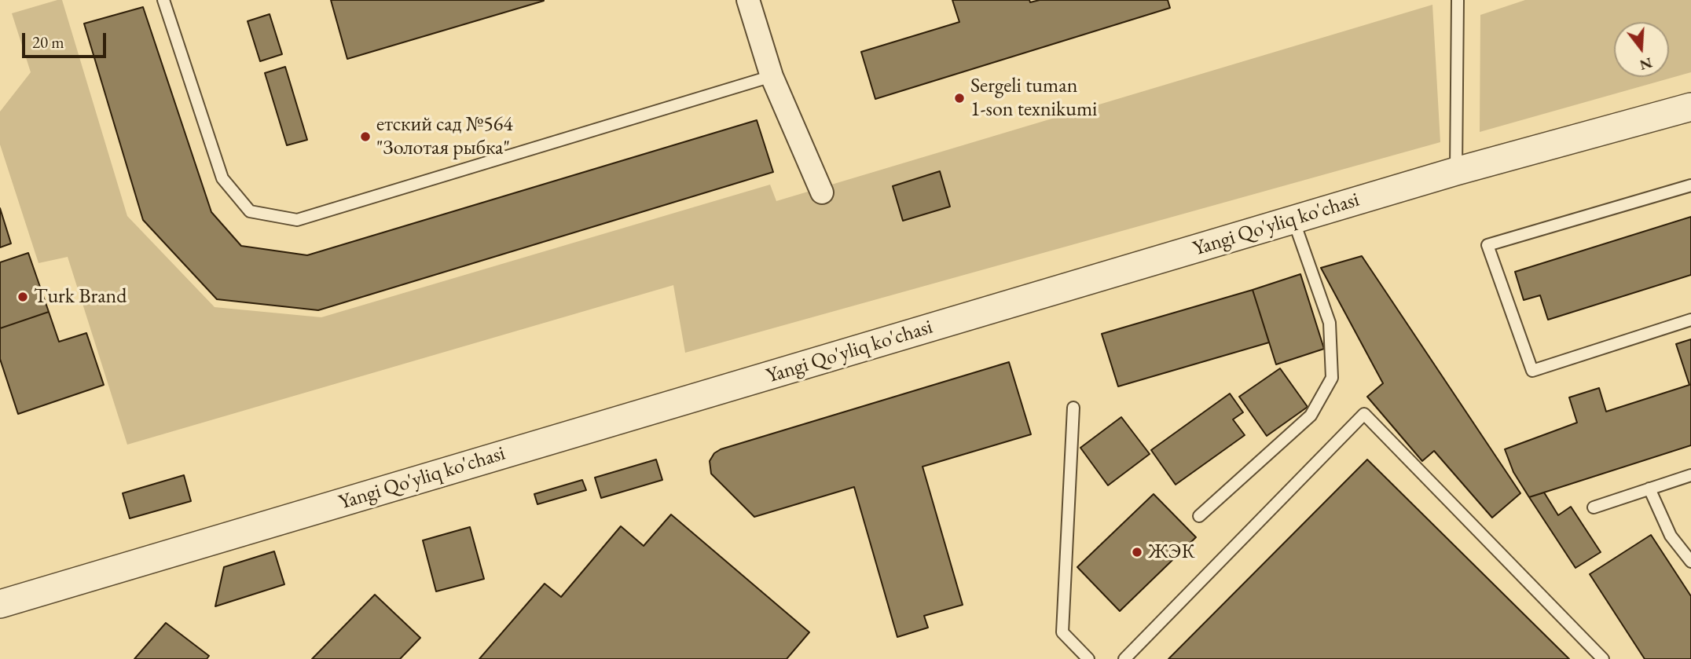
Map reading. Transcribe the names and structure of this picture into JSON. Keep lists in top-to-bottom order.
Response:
{
  "streets": {
    "street": ["Yangi Qo'yliq ko'chasi"]
  },
  "places": [
    "Sergeli tuman 1-son texnikumi",
    "етский сад №564 \"Золотая рыбка\"",
    "Turk Brand",
    "ЖЭК"
  ],
  "scale_bar": "20 m",
  "north": "bottom"
}
